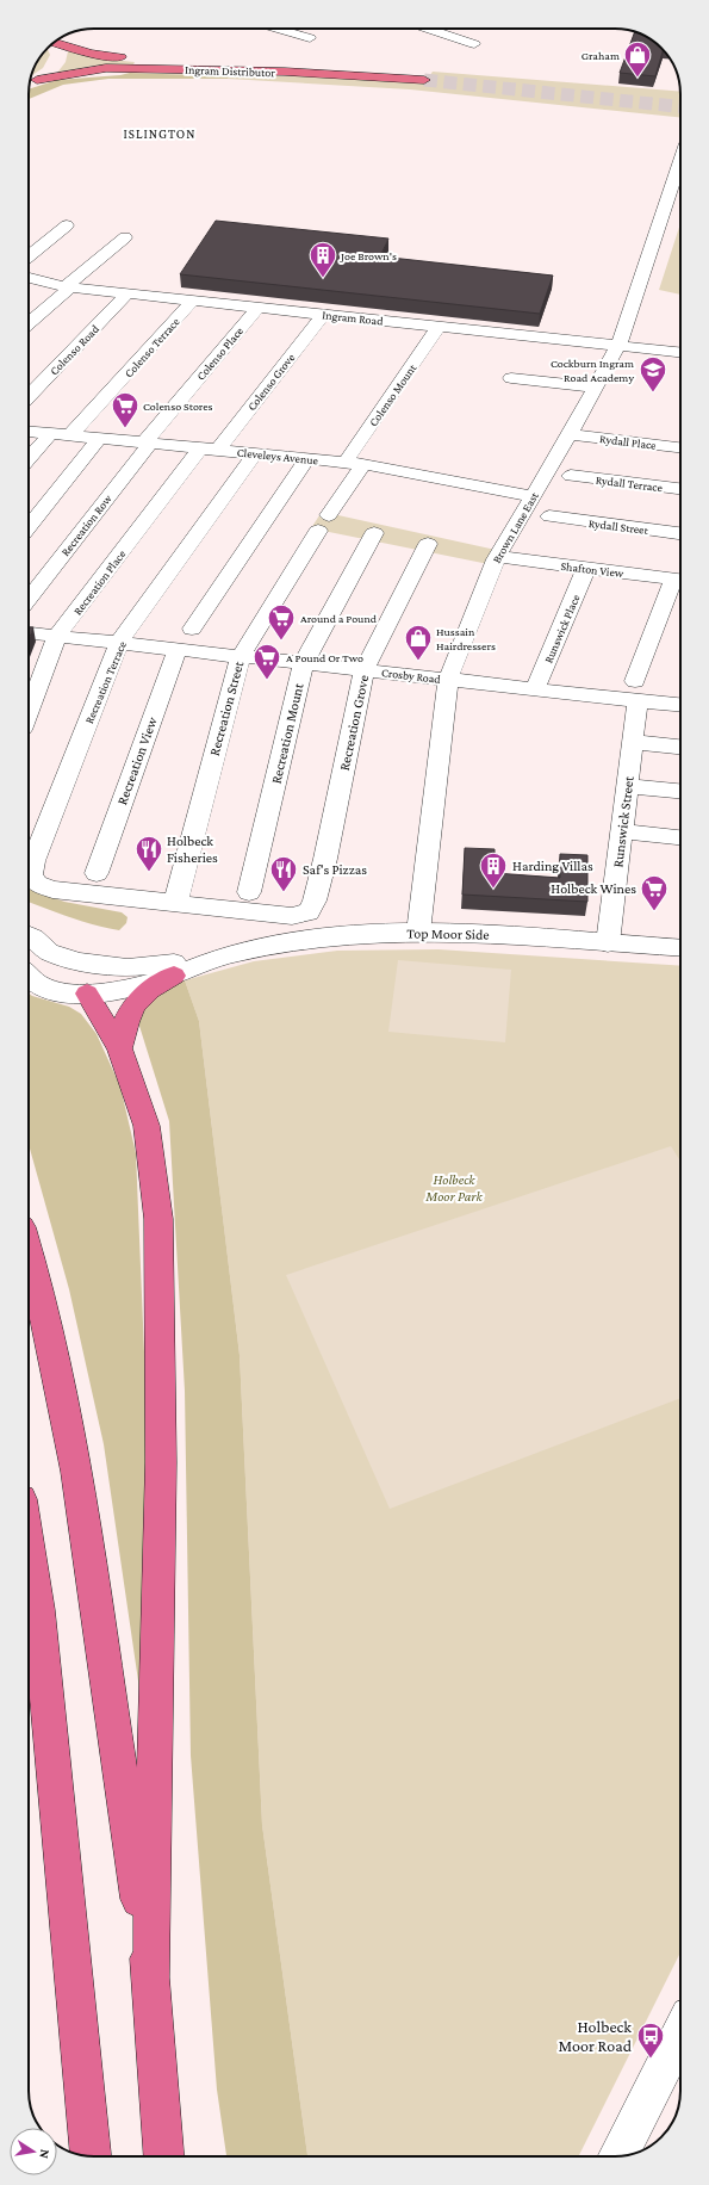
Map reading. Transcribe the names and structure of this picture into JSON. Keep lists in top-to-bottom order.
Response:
{
  "streets": {
    "highway": ["Ingram Distributor"],
    "street": [
      "Ingram Road",
      "Colenso Terrace",
      "Colenso Road",
      "Colenso Place",
      "Colenso Grove",
      "Colenso Mount",
      "Rydall Place",
      "Cleveleys Avenue",
      "Rydall Terrace",
      "Recreation Row",
      "Rydall Street",
      "Brown Lane East",
      "Shafton View",
      "Recreation Place",
      "Runswick Place",
      "Crosby Road",
      "Recreation Terrace",
      "Recreation Street",
      "Recreation Grove",
      "Recreation Mount",
      "Recreation View",
      "Runswick Street",
      "Top Moor Side"
    ]
  },
  "crossings": [
    ["Ingram Road", "Colenso Terrace"],
    ["Ingram Road", "Colenso Road"],
    ["Ingram Road", "Colenso Place"],
    ["Ingram Road", "Colenso Grove"],
    ["Ingram Road", "Colenso Mount"],
    ["Ingram Road", "Brown Lane East"],
    ["Colenso Terrace", "Cleveleys Avenue"],
    ["Colenso Place", "Cleveleys Avenue"],
    ["Colenso Place", "Recreation Row"],
    ["Colenso Grove", "Cleveleys Avenue"],
    ["Colenso Grove", "Recreation Place"],
    ["Colenso Mount", "Cleveleys Avenue"],
    ["Colenso Mount", "Recreation Street"],
    ["Rydall Place", "Brown Lane East"],
    ["Cleveleys Avenue", "Recreation Row"],
    ["Cleveleys Avenue", "Brown Lane East"],
    ["Cleveleys Avenue", "Recreation Place"],
    ["Cleveleys Avenue", "Recreation Terrace"],
    ["Cleveleys Avenue", "Recreation Street"],
    ["Brown Lane East", "Shafton View"],
    ["Brown Lane East", "Crosby Road"],
    ["Brown Lane East", "Top Moor Side"],
    ["Shafton View", "Runswick Place"],
    ["Shafton View", "Runswick Street"],
    ["Recreation Place", "Crosby Road"],
    ["Runswick Place", "Crosby Road"],
    ["Crosby Road", "Recreation Terrace"],
    ["Crosby Road", "Recreation Street"],
    ["Crosby Road", "Recreation Grove"],
    ["Crosby Road", "Recreation Mount"],
    ["Crosby Road", "Recreation View"],
    ["Crosby Road", "Runswick Street"],
    ["Recreation Terrace", "Recreation Street"],
    ["Recreation Terrace", "Recreation Grove"],
    ["Recreation Street", "Recreation Grove"],
    ["Runswick Street", "Top Moor Side"]
  ],
  "districts": ["ISLINGTON"],
  "parks": ["Holbeck Moor Park"],
  "places": {
    "shop": ["Graham", "Hussain Hairdressers"],
    "building": ["Joe Brown's", "Harding Villas"],
    "school or university": ["Cockburn Ingram Road Academy"],
    "supermarket": [
      "Colenso Stores",
      "Around a Pound",
      "A Pound Or Two",
      "Holbeck Wines"
    ],
    "restaurant": ["Holbeck Fisheries", "Saf's Pizzas"],
    "bus stop": ["Holbeck Moor Road"]
  },
  "north": "right"
}
